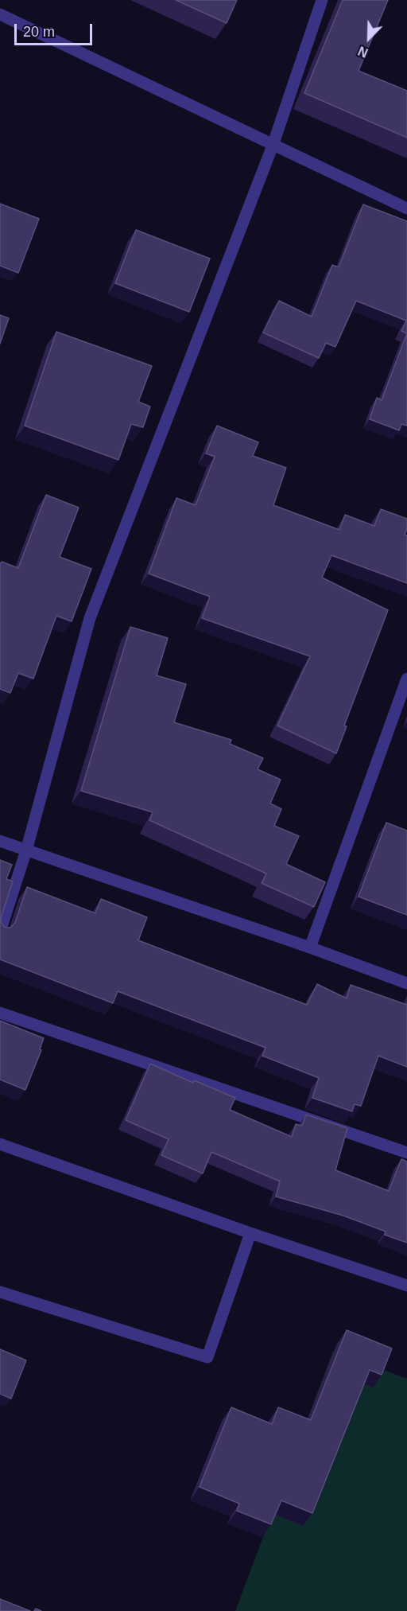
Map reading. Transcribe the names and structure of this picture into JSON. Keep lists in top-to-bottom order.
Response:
{
  "scale_bar": "20 m",
  "north": "bottom left"
}
